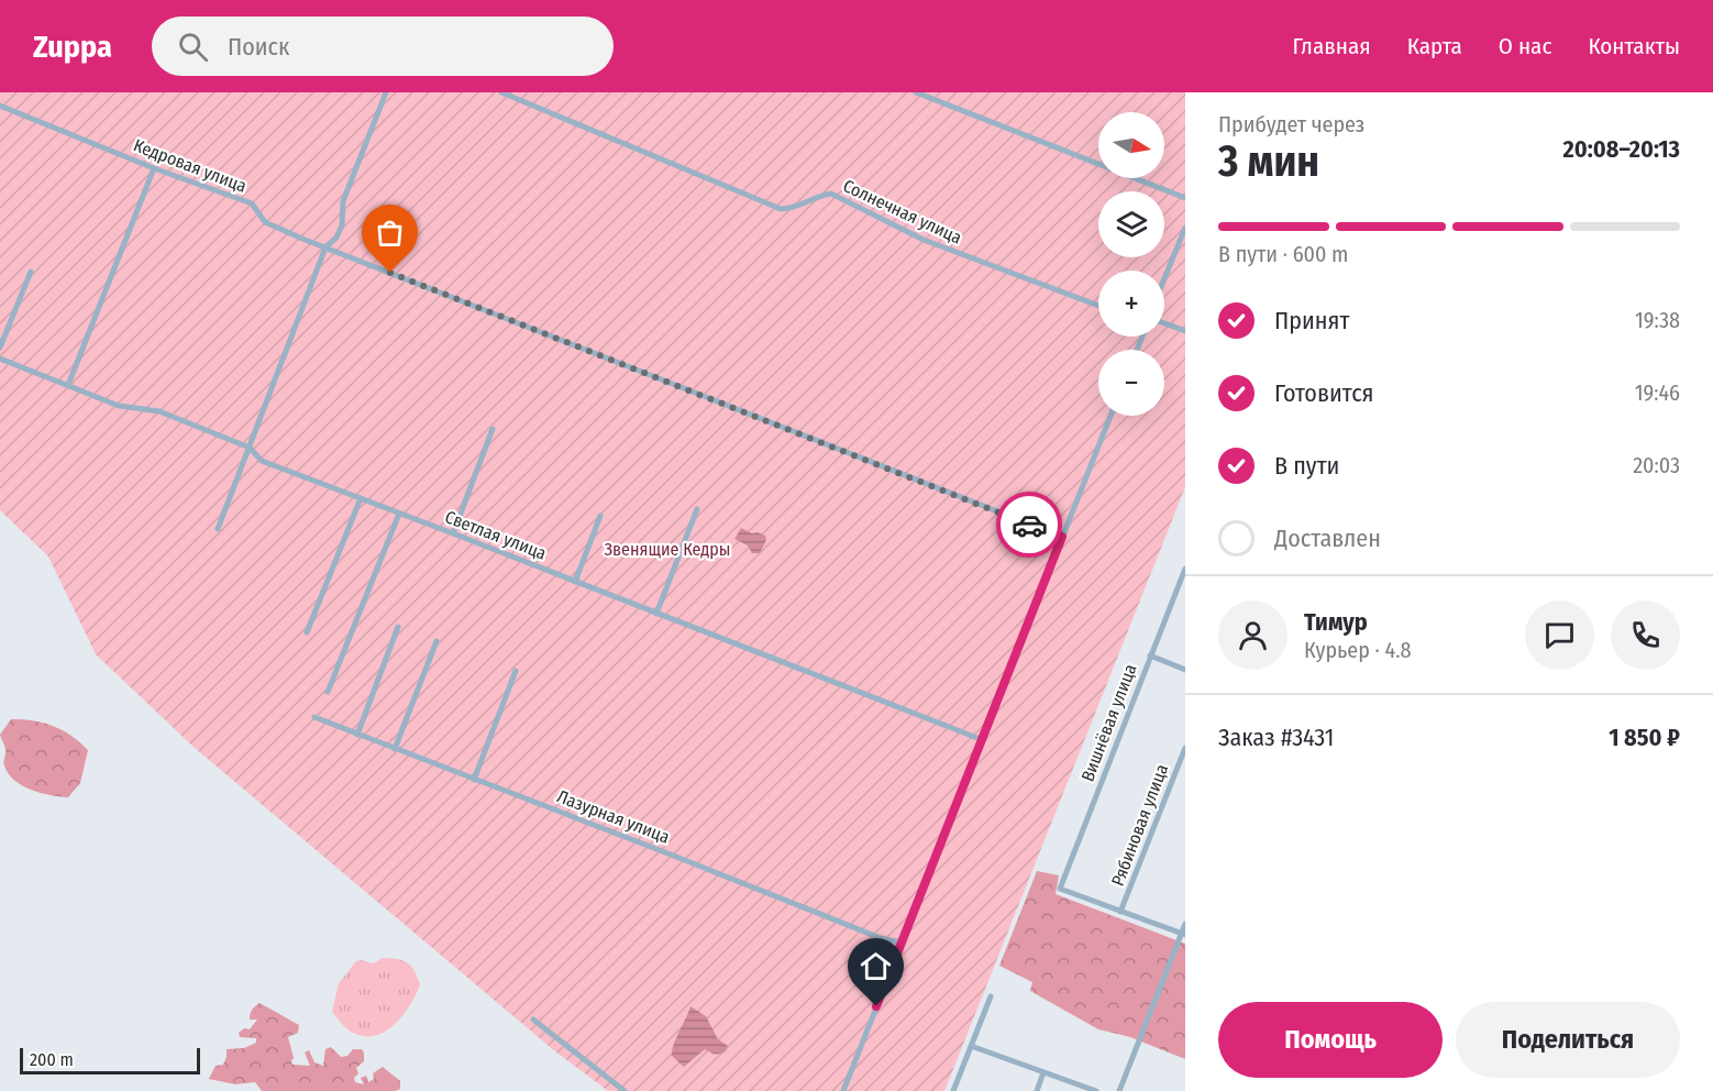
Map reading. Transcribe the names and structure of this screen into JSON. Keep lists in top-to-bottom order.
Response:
{
  "streets": {
    "street": [
      "Кедровая улица",
      "Солнечная улица",
      "Светлая улица",
      "Вишнёвая улица",
      "Лазурная улица",
      "Рябиновая улица"
    ]
  },
  "crossings": [
    ["Вишнёвая улица", "Рябиновая улица"]
  ],
  "parks": ["Звенящие Кедры"],
  "scale_bar": "200 m",
  "north": "right",
  "page": {
    "header": "Zuppa",
    "search": "Поиск",
    "nav": [
      "Главная",
      "Карта",
      "О нас",
      "Контакты"
    ],
    "heading": ["3 мин", "Прибудет через", "20:08–20:13"],
    "panel": [
      "Тимур",
      "Курьер · 4.8",
      "Заказ #3431",
      "1 850 ₽"
    ],
    "map_buttons": ["+", "−"],
    "bar": "В пути · 600 m",
    "list": [
      ["Принят", "19:38"],
      ["Готовится", "19:46"],
      ["В пути", "20:03"],
      "Доставлен"
    ],
    "buttons": ["Помощь", "Поделиться"],
    "scale": "200 m"
  }
}
